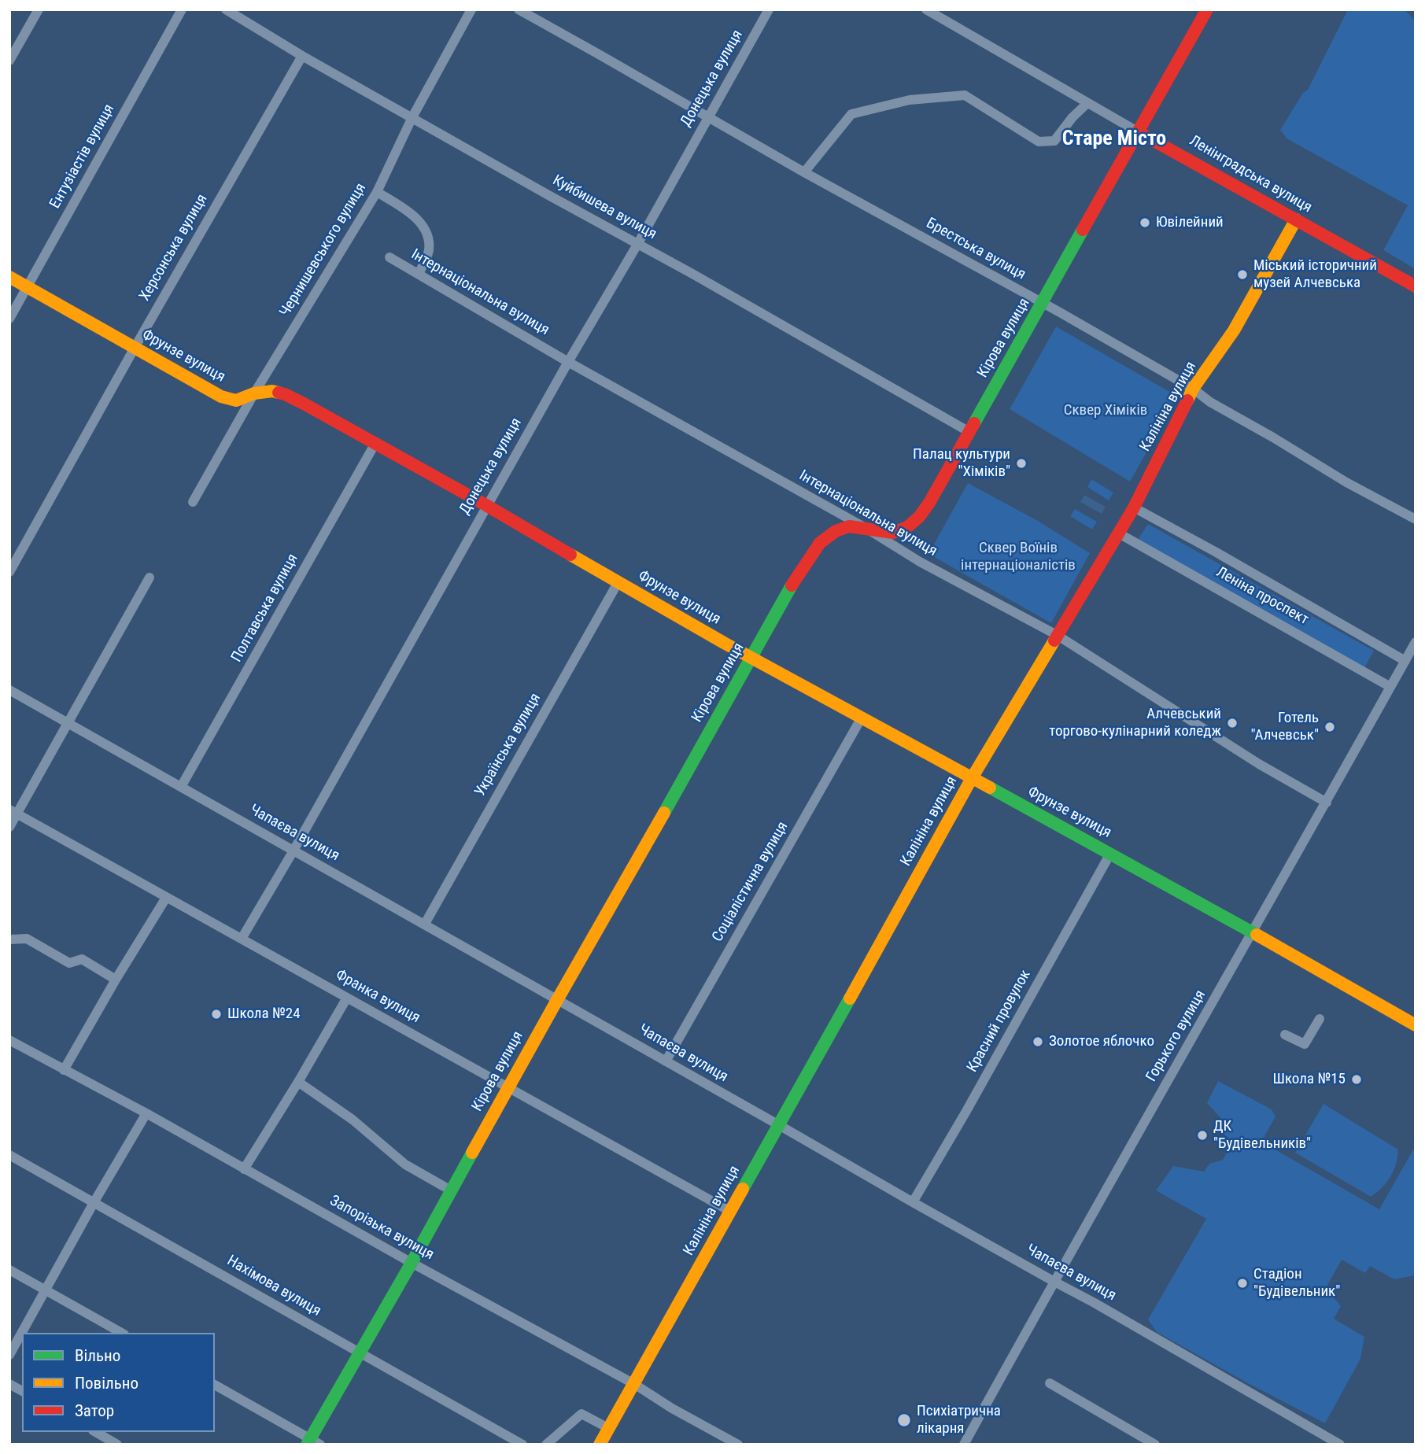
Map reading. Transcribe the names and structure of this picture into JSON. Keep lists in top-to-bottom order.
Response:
{
  "streets": {
    "street": [
      "Донецька вулиця",
      "Ентузіастів вулиця",
      "Ленінградська вулиця",
      "Куйбишева вулиця",
      "Херсонська вулиця",
      "Брестська вулиця",
      "Чернишевського вулиця",
      "Інтернаціональна вулиця",
      "Кірова вулиця",
      "Фрунзе вулиця",
      "Калініна вулиця",
      "Леніна проспект",
      "Полтавська вулиця",
      "Українська вулиця",
      "Чапаєва вулиця",
      "Соціалістична вулиця",
      "Франка вулиця",
      "Красний провулок",
      "Горького вулиця",
      "Запорізька вулиця",
      "Нахімова вулиця"
    ]
  },
  "crossings": [
    ["Донецька вулиця", "Куйбишева вулиця"],
    ["Донецька вулиця", "Брестська вулиця"],
    ["Донецька вулиця", "Інтернаціональна вулиця"],
    ["Донецька вулиця", "Фрунзе вулиця"],
    ["Донецька вулиця", "Чапаєва вулиця"],
    ["Донецька вулиця", "Франка вулиця"],
    ["Ентузіастів вулиця", "Фрунзе вулиця"],
    ["Ленінградська вулиця", "Кірова вулиця"],
    ["Ленінградська вулиця", "Калініна вулиця"],
    ["Куйбишева вулиця", "Херсонська вулиця"],
    ["Куйбишева вулиця", "Чернишевського вулиця"],
    ["Куйбишева вулиця", "Кірова вулиця"],
    ["Херсонська вулиця", "Фрунзе вулиця"],
    ["Брестська вулиця", "Кірова вулиця"],
    ["Брестська вулиця", "Калініна вулиця"],
    ["Чернишевського вулиця", "Фрунзе вулиця"],
    ["Інтернаціональна вулиця", "Кірова вулиця"],
    ["Інтернаціональна вулиця", "Калініна вулиця"],
    ["Інтернаціональна вулиця", "Горького вулиця"],
    ["Кірова вулиця", "Фрунзе вулиця"],
    ["Кірова вулиця", "Чапаєва вулиця"],
    ["Кірова вулиця", "Франка вулиця"],
    ["Кірова вулиця", "Запорізька вулиця"],
    ["Кірова вулиця", "Нахімова вулиця"],
    ["Фрунзе вулиця", "Калініна вулиця"],
    ["Фрунзе вулиця", "Полтавська вулиця"],
    ["Фрунзе вулиця", "Українська вулиця"],
    ["Фрунзе вулиця", "Соціалістична вулиця"],
    ["Фрунзе вулиця", "Красний провулок"],
    ["Фрунзе вулиця", "Горького вулиця"],
    ["Калініна вулиця", "Леніна проспект"],
    ["Калініна вулиця", "Чапаєва вулиця"],
    ["Калініна вулиця", "Франка вулиця"],
    ["Калініна вулиця", "Запорізька вулиця"],
    ["Леніна проспект", "Горького вулиця"],
    ["Полтавська вулиця", "Чапаєва вулиця"],
    ["Українська вулиця", "Чапаєва вулиця"],
    ["Чапаєва вулиця", "Соціалістична вулиця"],
    ["Чапаєва вулиця", "Красний провулок"],
    ["Чапаєва вулиця", "Горького вулиця"]
  ],
  "districts": ["Старе Місто"],
  "parks": ["Сквер Хіміків", "Сквер Воїнів інтернаціоналістів"],
  "places": [
    "Ювілейний",
    "Міський історичний музей Алчевська",
    "Палац культури \"Хіміків\"",
    "Алчевський торгово-кулінарний коледж",
    "Готель \"Алчевськ\"",
    "Школа №24",
    "Золотое яблочко",
    "Школа №15",
    "ДК \"Будівельників\"",
    "Стадіон \"Будівельник\"",
    "Психіатрична лікарня"
  ],
  "legend": ["Вільно", "Повільно", "Затор"]
}
